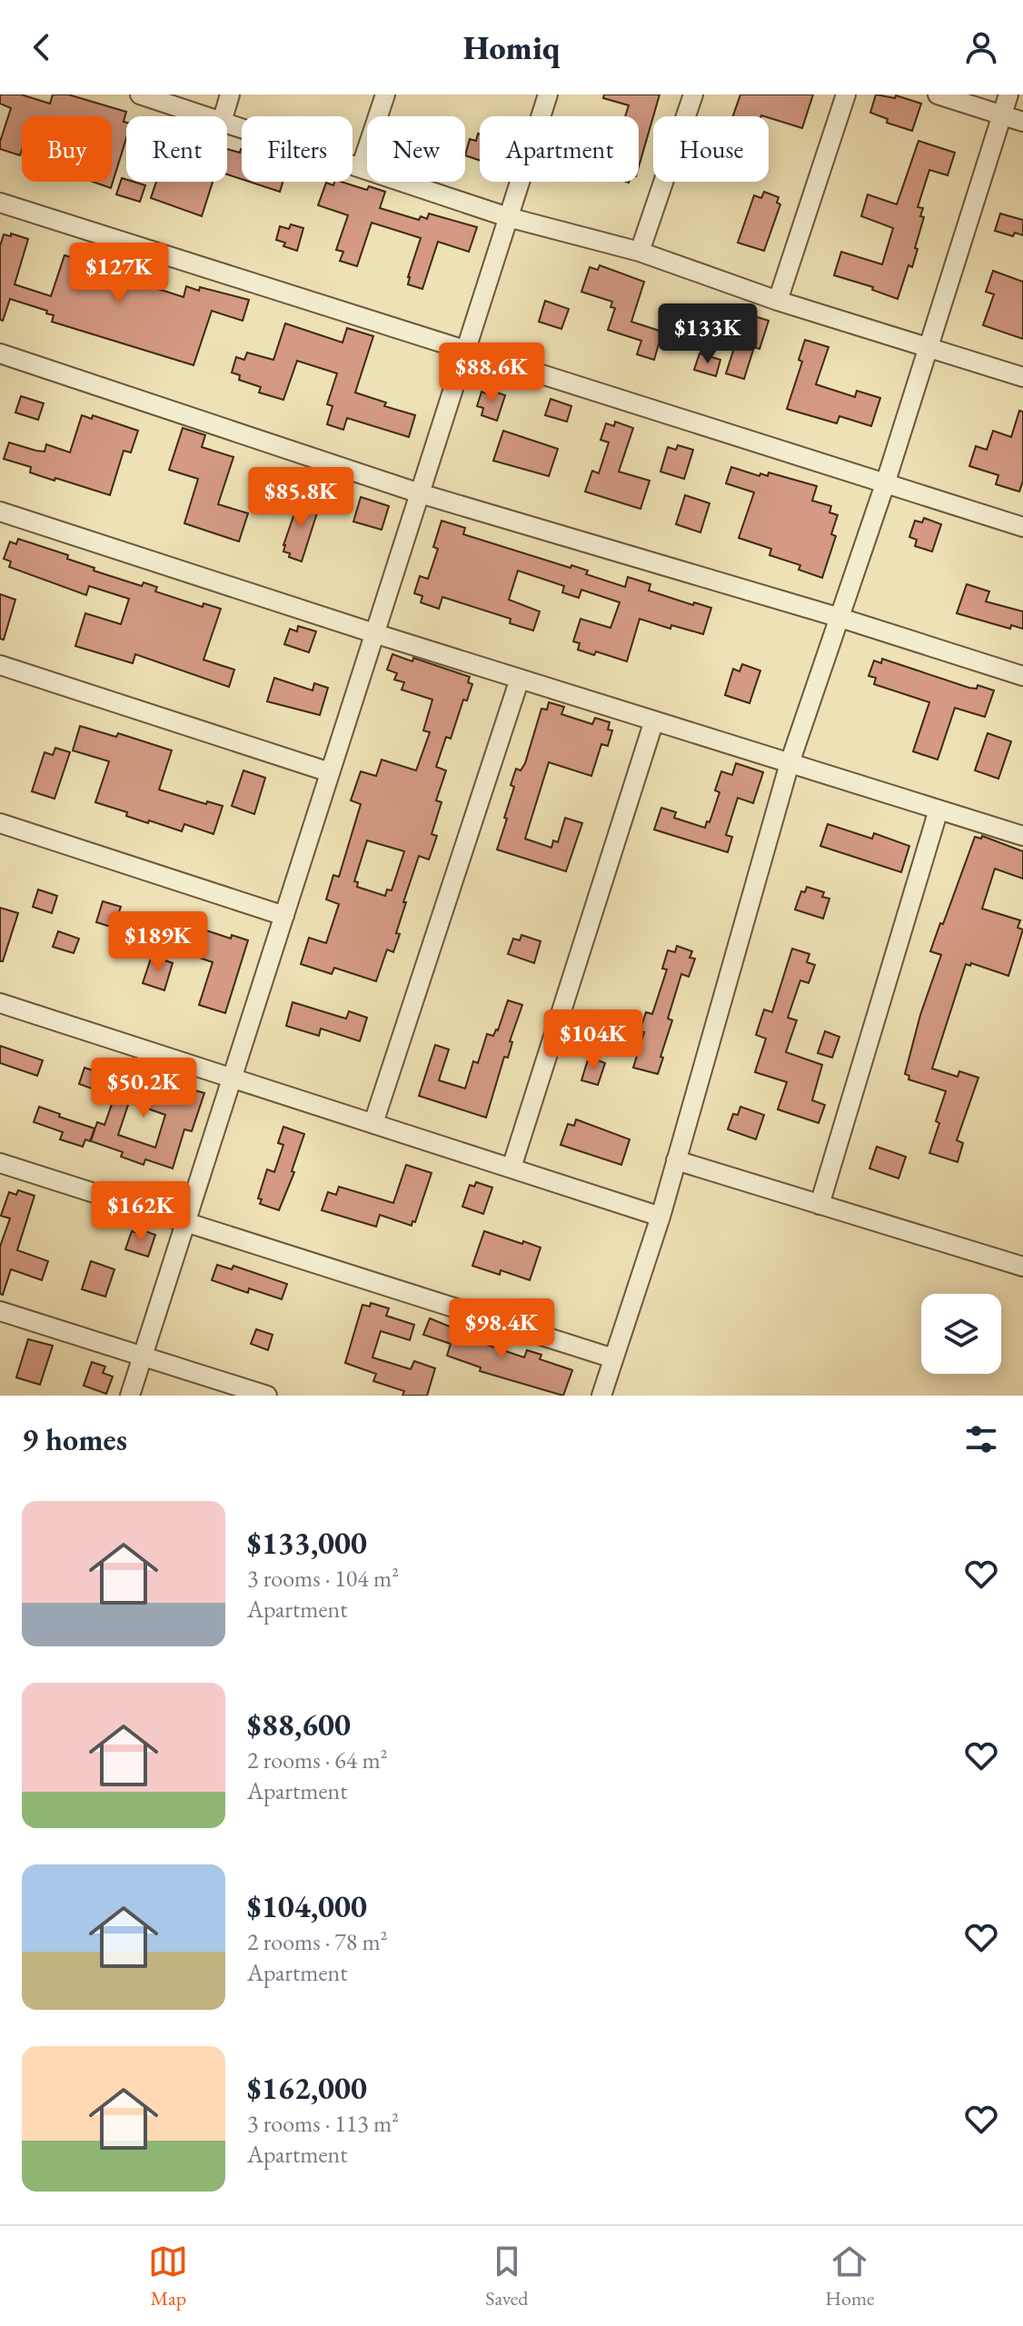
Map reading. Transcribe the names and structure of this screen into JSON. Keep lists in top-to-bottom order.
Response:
{
  "page": {
    "header": "Homiq",
    "chip": [
      "Buy",
      "Rent",
      "Filters",
      "New",
      "Apartment",
      "House"
    ],
    "price": [
      "$127K",
      "$133K",
      "$88.6K",
      "$85.8K",
      "$189K",
      "$104K",
      "$50.2K",
      "$162K",
      "$98.4K"
    ],
    "heading": "9 homes",
    "list": [
      {
        "name": "$133,000",
        "note": "3 rooms · 104 m² · Apartment"
      },
      {
        "name": "$88,600",
        "note": "2 rooms · 64 m² · Apartment"
      },
      {
        "name": "$104,000",
        "note": "2 rooms · 78 m² · Apartment"
      },
      {
        "name": "$162,000",
        "note": "3 rooms · 113 m² · Apartment"
      }
    ],
    "tabs": ["Map", "Saved", "Home"]
  }
}
